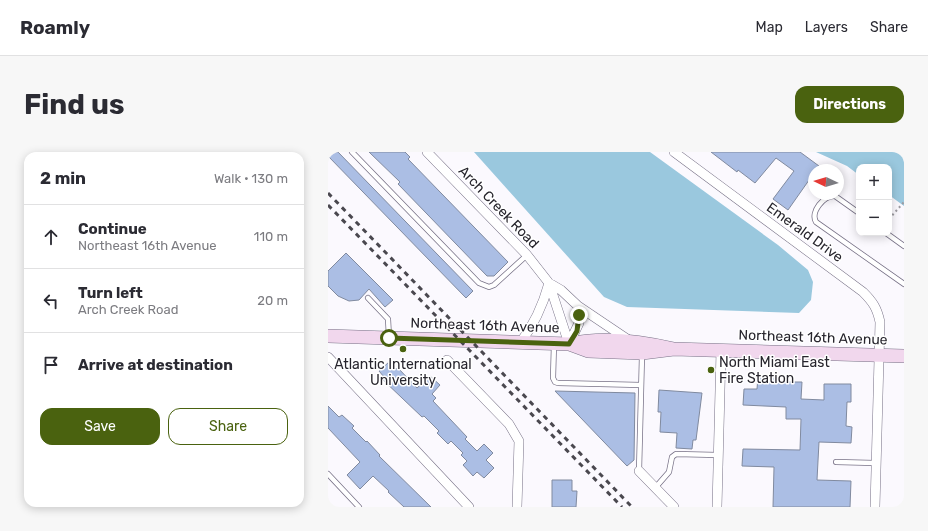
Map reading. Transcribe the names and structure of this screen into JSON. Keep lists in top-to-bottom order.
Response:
{
  "streets": {
    "street": ["Arch Creek Road", "Emerald Drive", "Northeast 16th Avenue"]
  },
  "crossings": [
    ["Arch Creek Road", "Northeast 16th Avenue"],
    ["Emerald Drive", "Northeast 16th Avenue"]
  ],
  "places": ["Atlantic International University", "North Miami East Fire Station"],
  "north": "left",
  "page": {
    "header": "Roamly",
    "nav": ["Map", "Layers", "Share"],
    "buttons": [
      "Directions",
      ["Save", "Share"]
    ],
    "title": "Find us",
    "heading": ["2 min", "Walk · 130 m"],
    "map_buttons": ["+", "−"],
    "list": [
      ["Continue", "Northeast 16th Avenue", "110 m"],
      ["Turn left", "Arch Creek Road", "20 m"],
      "Arrive at destination"
    ]
  }
}
